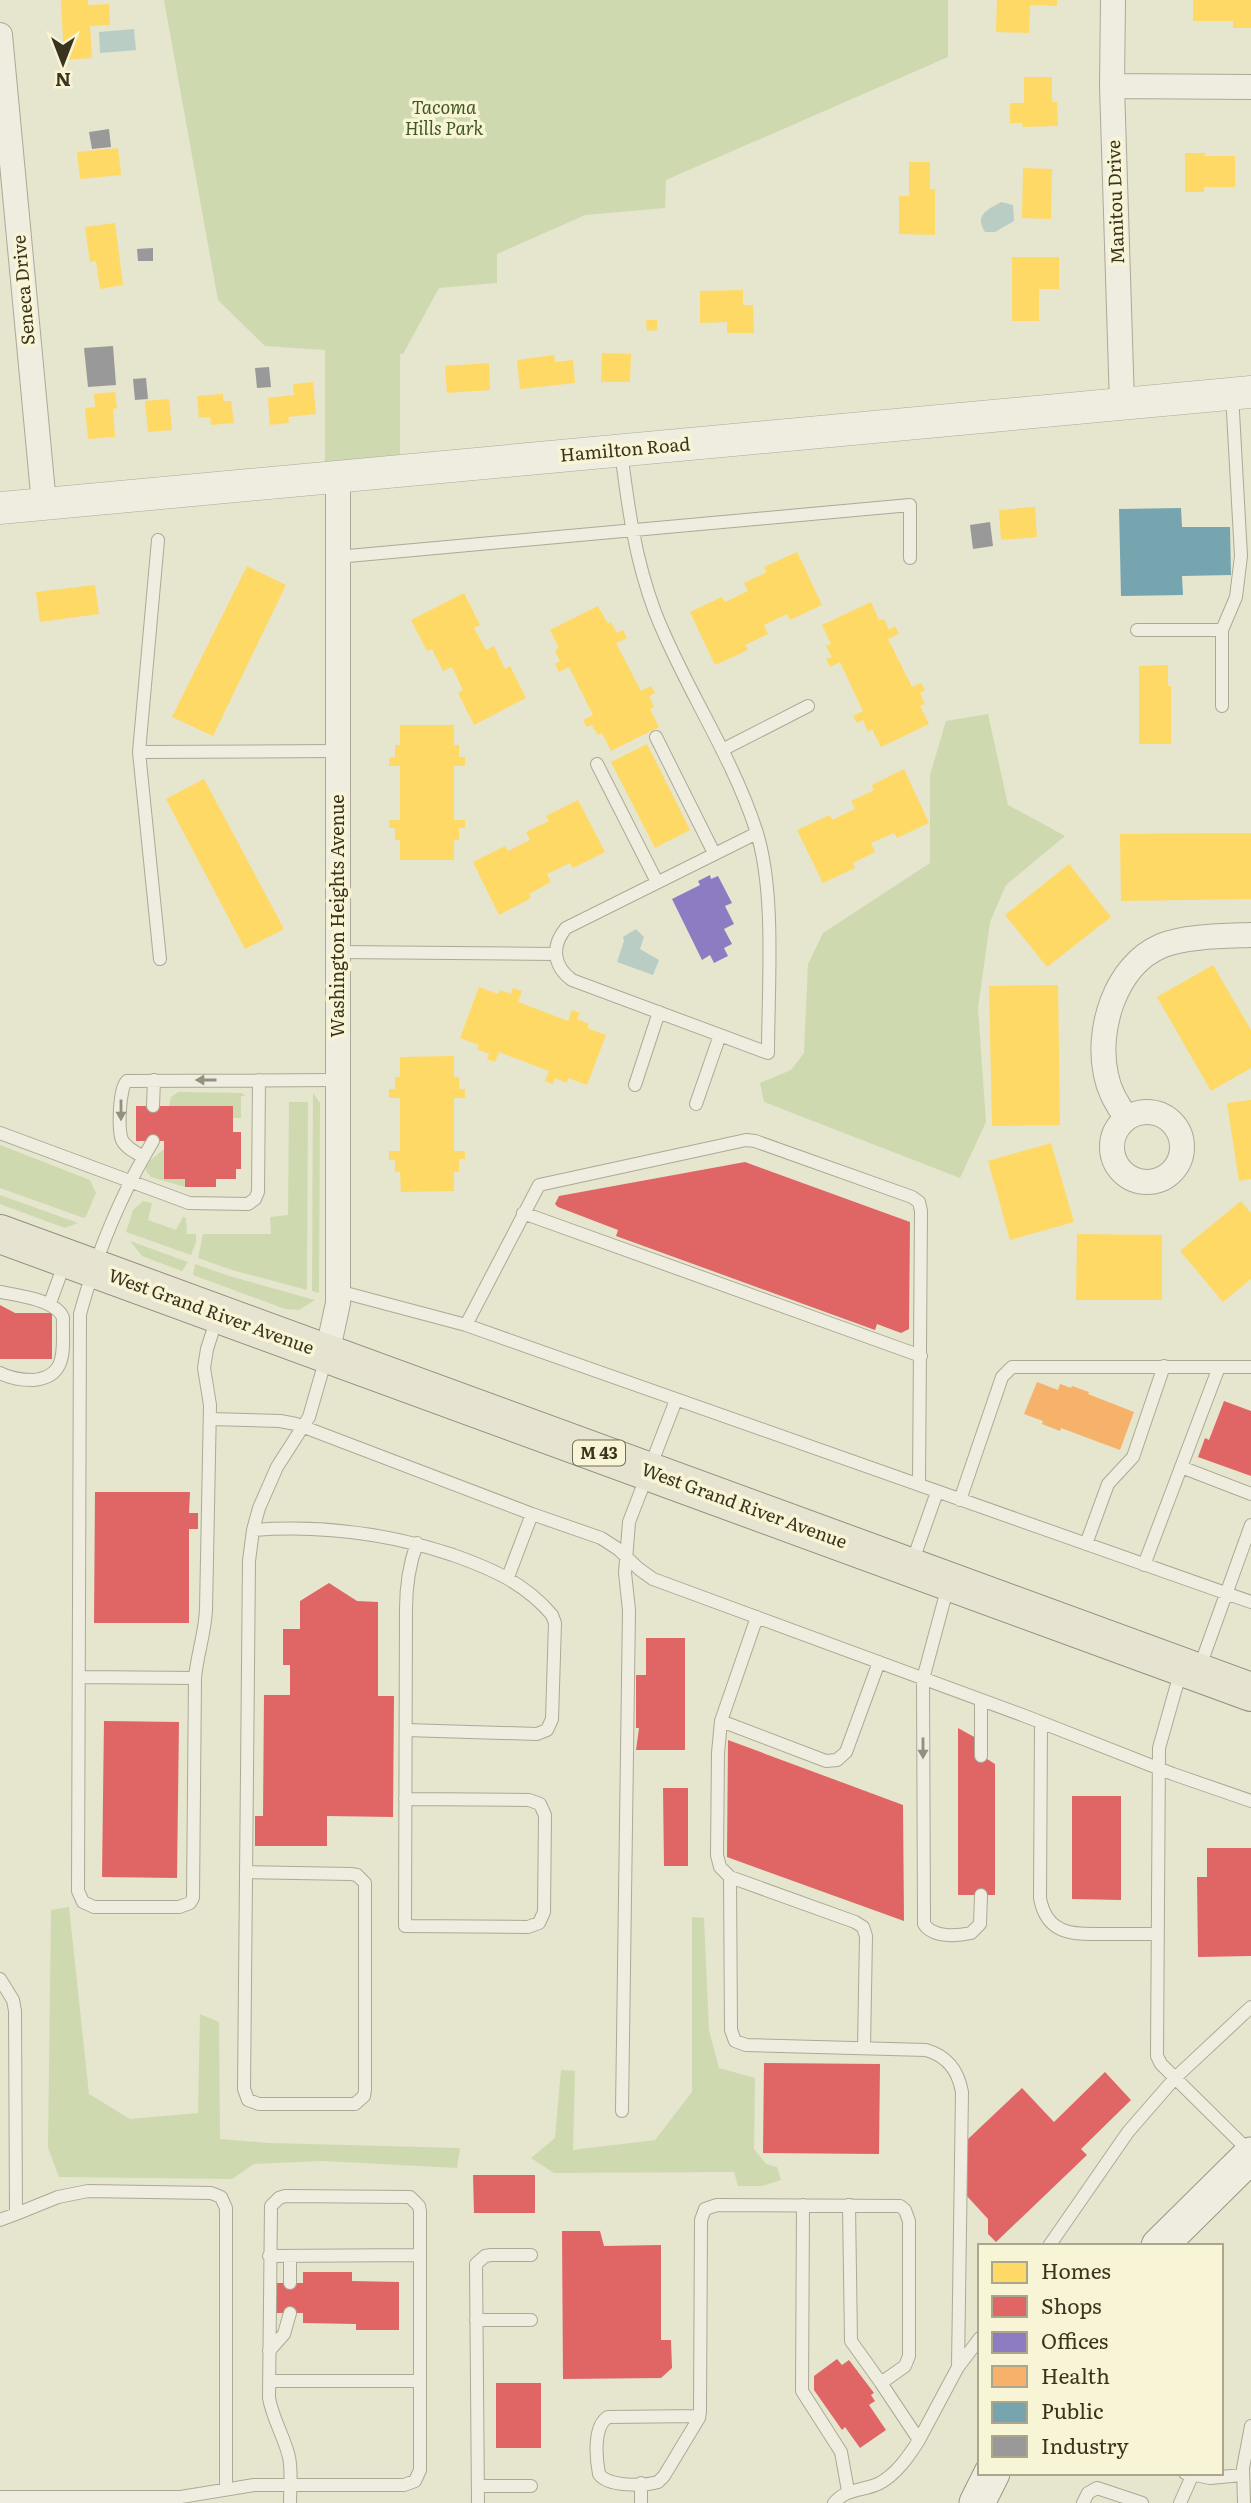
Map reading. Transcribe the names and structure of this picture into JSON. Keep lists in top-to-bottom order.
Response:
{
  "streets": {
    "main road": ["West Grand River Avenue", "M 43"],
    "street": [
      "Manitou Drive",
      "Seneca Drive",
      "Hamilton Road",
      "Washington Heights Avenue"
    ]
  },
  "crossings": [
    ["Manitou Drive", "Hamilton Road"],
    ["Seneca Drive", "Hamilton Road"],
    ["Hamilton Road", "Washington Heights Avenue"],
    ["Washington Heights Avenue", "West Grand River Avenue"]
  ],
  "parks": ["Tacoma Hills Park"],
  "legend": [
    "Homes",
    "Shops",
    "Offices",
    "Health",
    "Public",
    "Industry"
  ],
  "north": "bottom"
}
